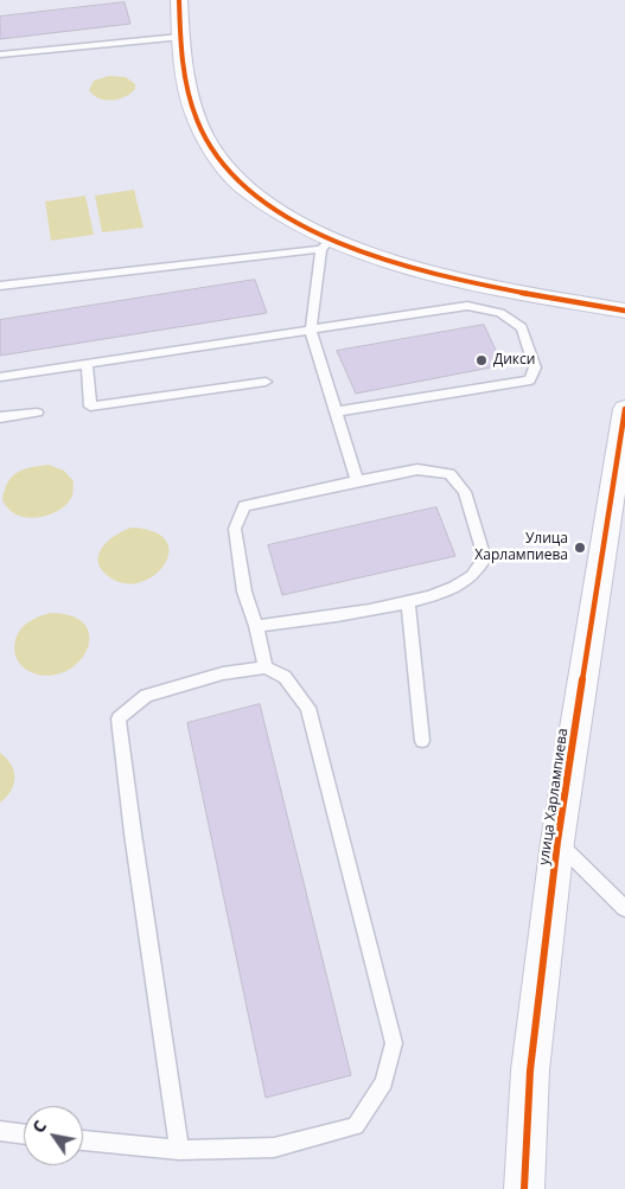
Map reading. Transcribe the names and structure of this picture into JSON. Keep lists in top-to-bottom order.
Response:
{
  "streets": {
    "street": ["улица Харлампиева"]
  },
  "places": ["Дикси", "Улица Харлампиева"],
  "north": "top left"
}
